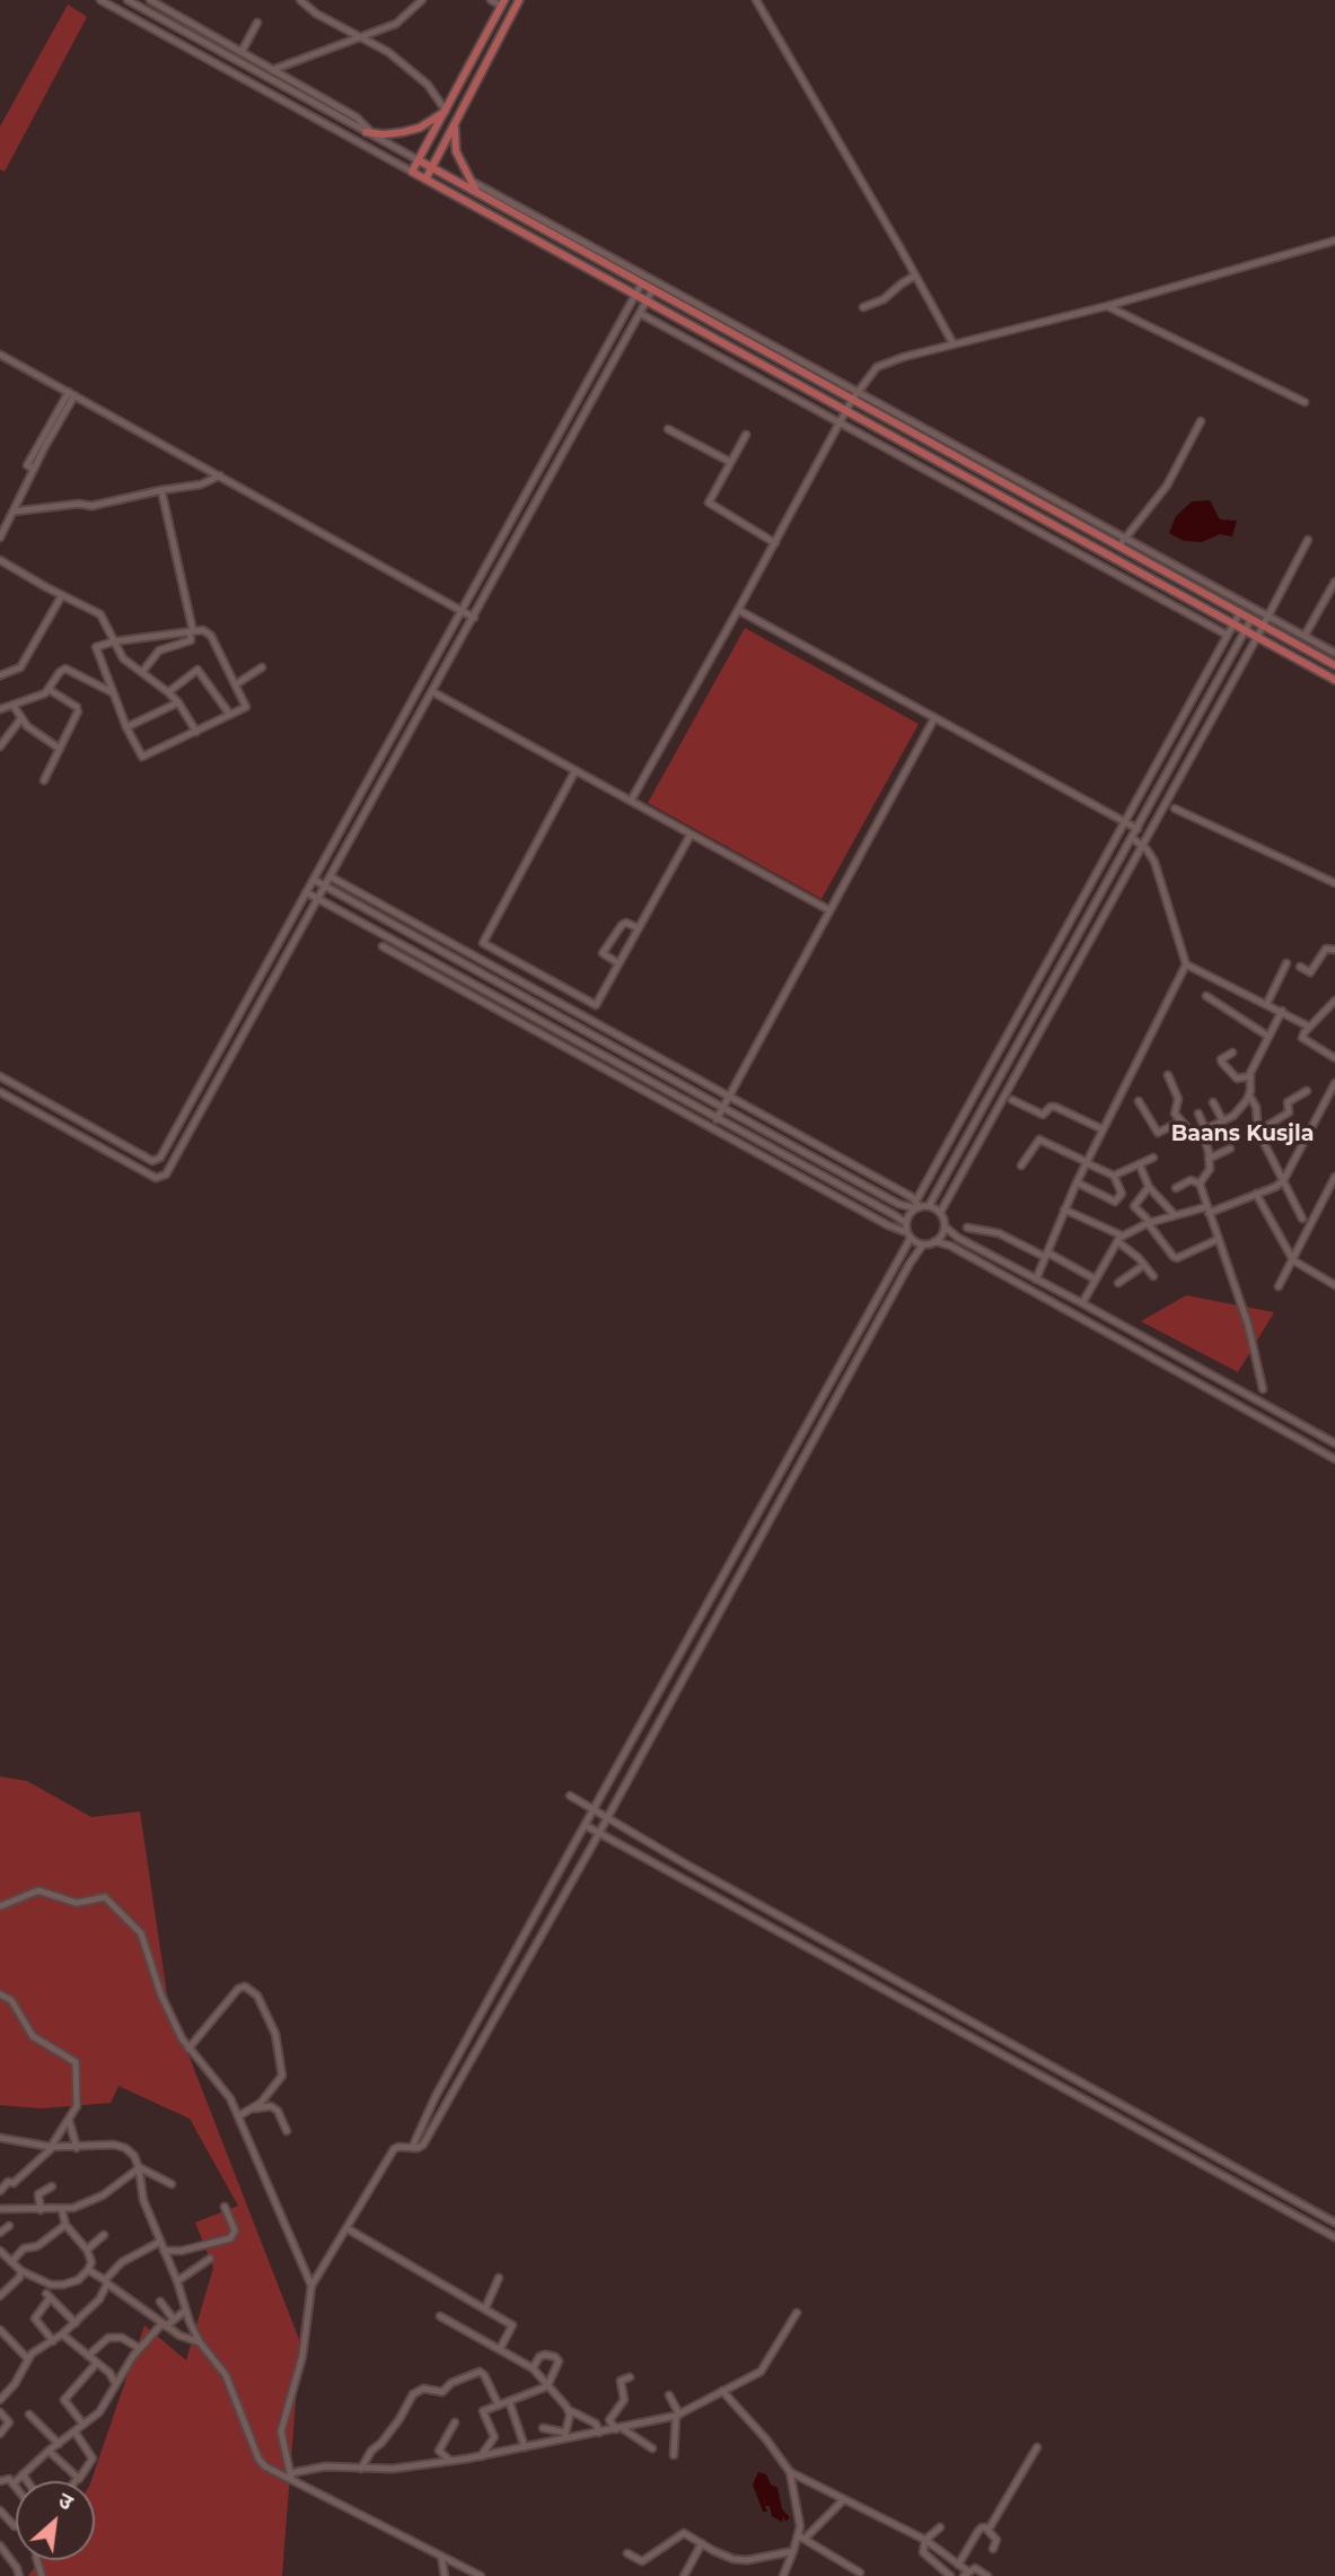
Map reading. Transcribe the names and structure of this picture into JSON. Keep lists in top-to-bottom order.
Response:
{
  "districts": ["Baans Kusjla"],
  "north": "top right"
}
